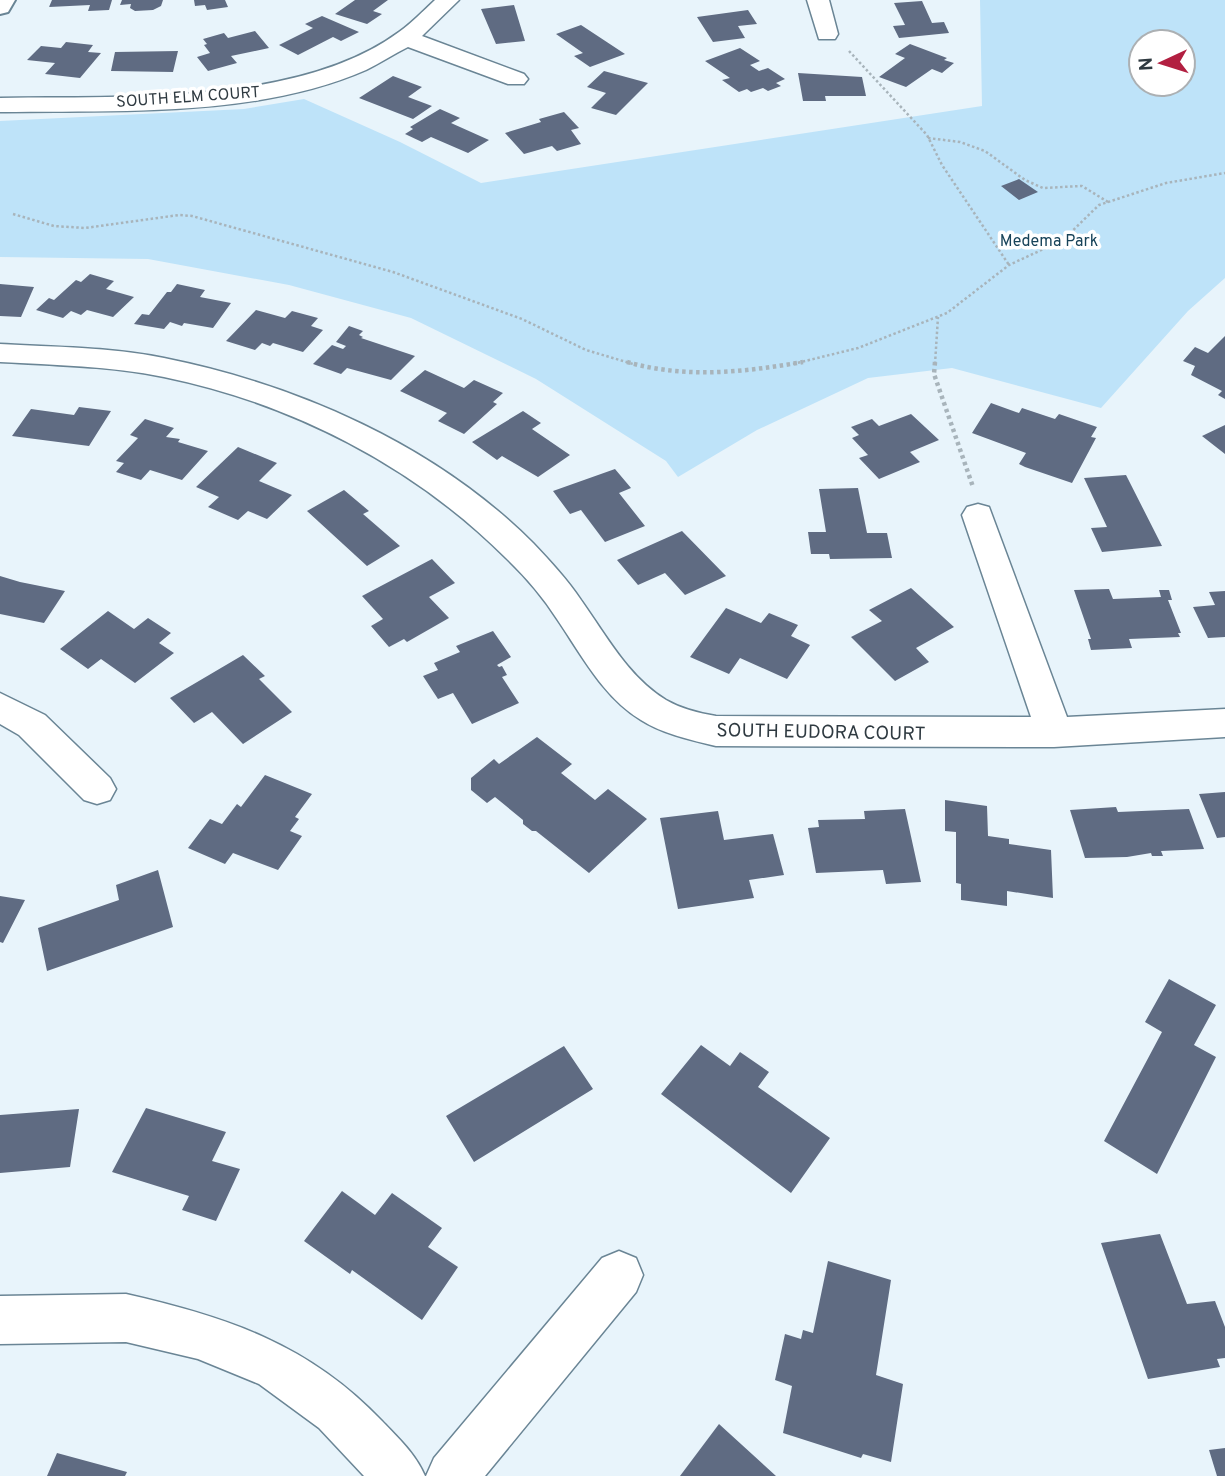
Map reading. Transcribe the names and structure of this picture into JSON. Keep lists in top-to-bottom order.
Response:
{
  "streets": {
    "street": ["SOUTH ELM COURT", "SOUTH EUDORA COURT"]
  },
  "parks": ["Medema Park"],
  "north": "left"
}
